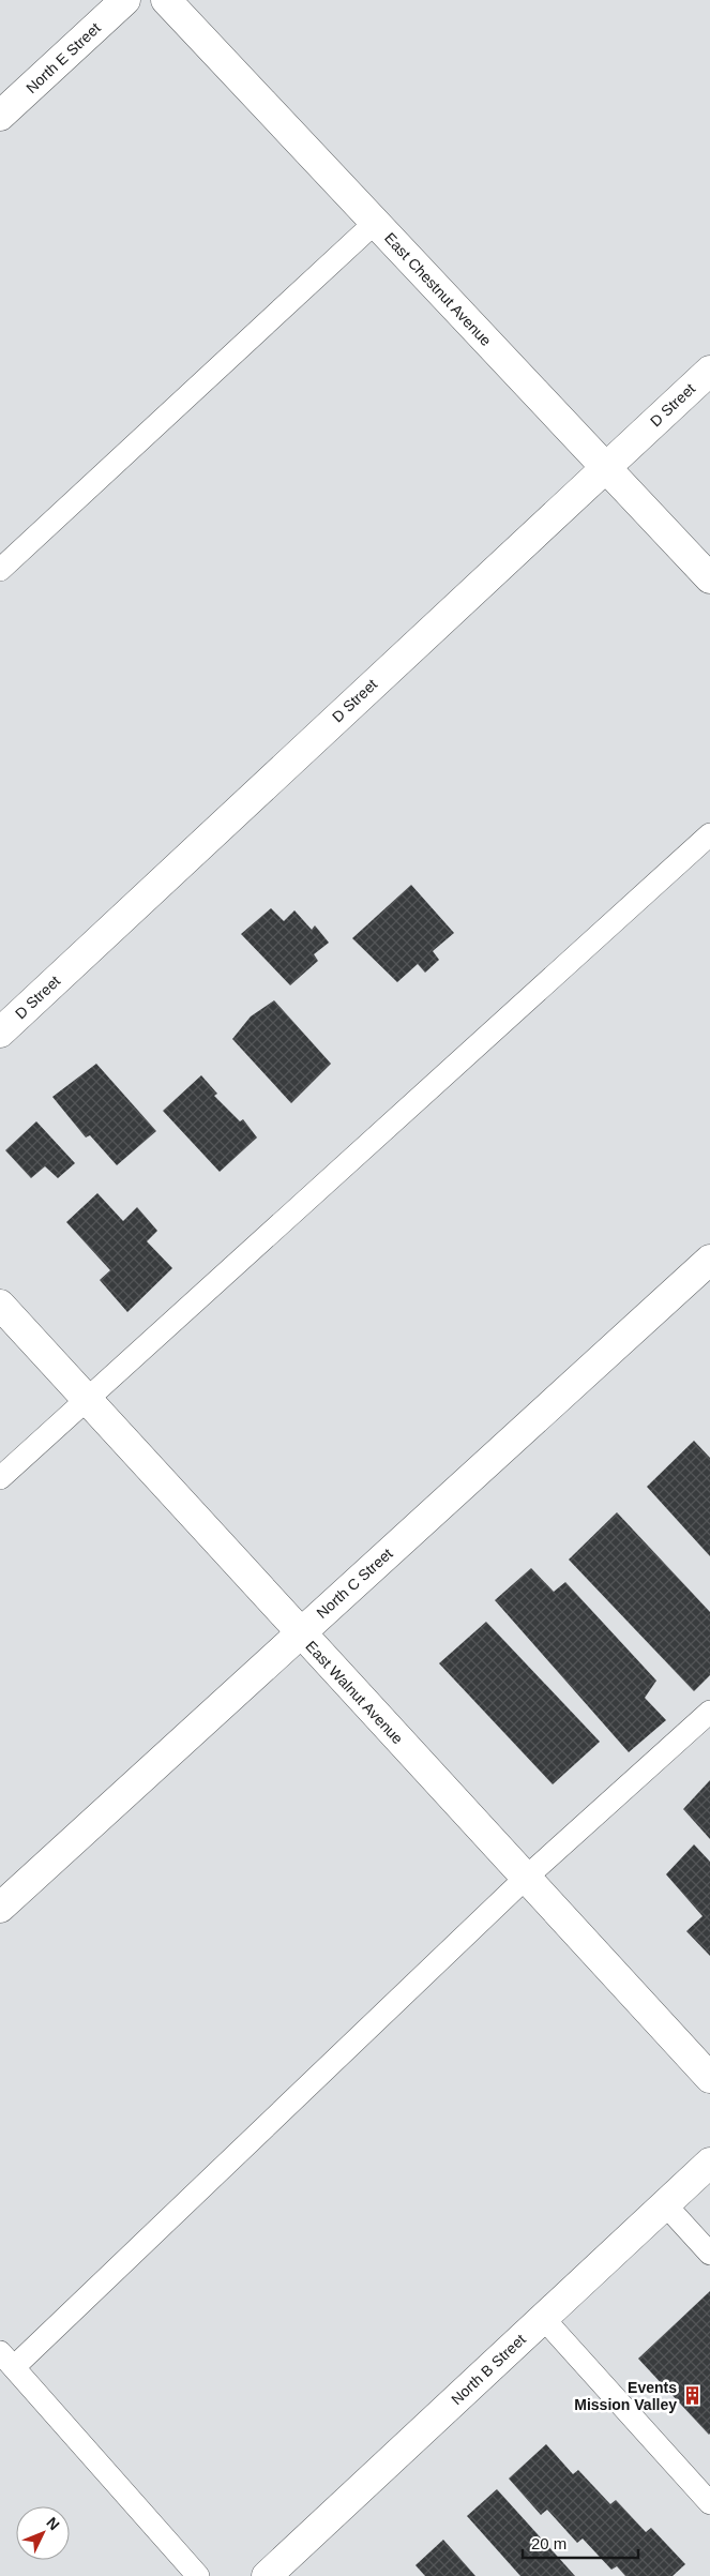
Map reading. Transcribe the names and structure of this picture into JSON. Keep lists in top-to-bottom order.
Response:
{
  "streets": {
    "street": [
      "North E Street",
      "East Chestnut Avenue",
      "D Street",
      "North C Street",
      "East Walnut Avenue",
      "North B Street"
    ]
  },
  "crossings": [
    ["East Chestnut Avenue", "D Street"],
    ["North C Street", "East Walnut Avenue"]
  ],
  "places": {
    "building": ["Events Mission Valley"]
  },
  "scale_bar": "20 m",
  "north": "top right"
}
